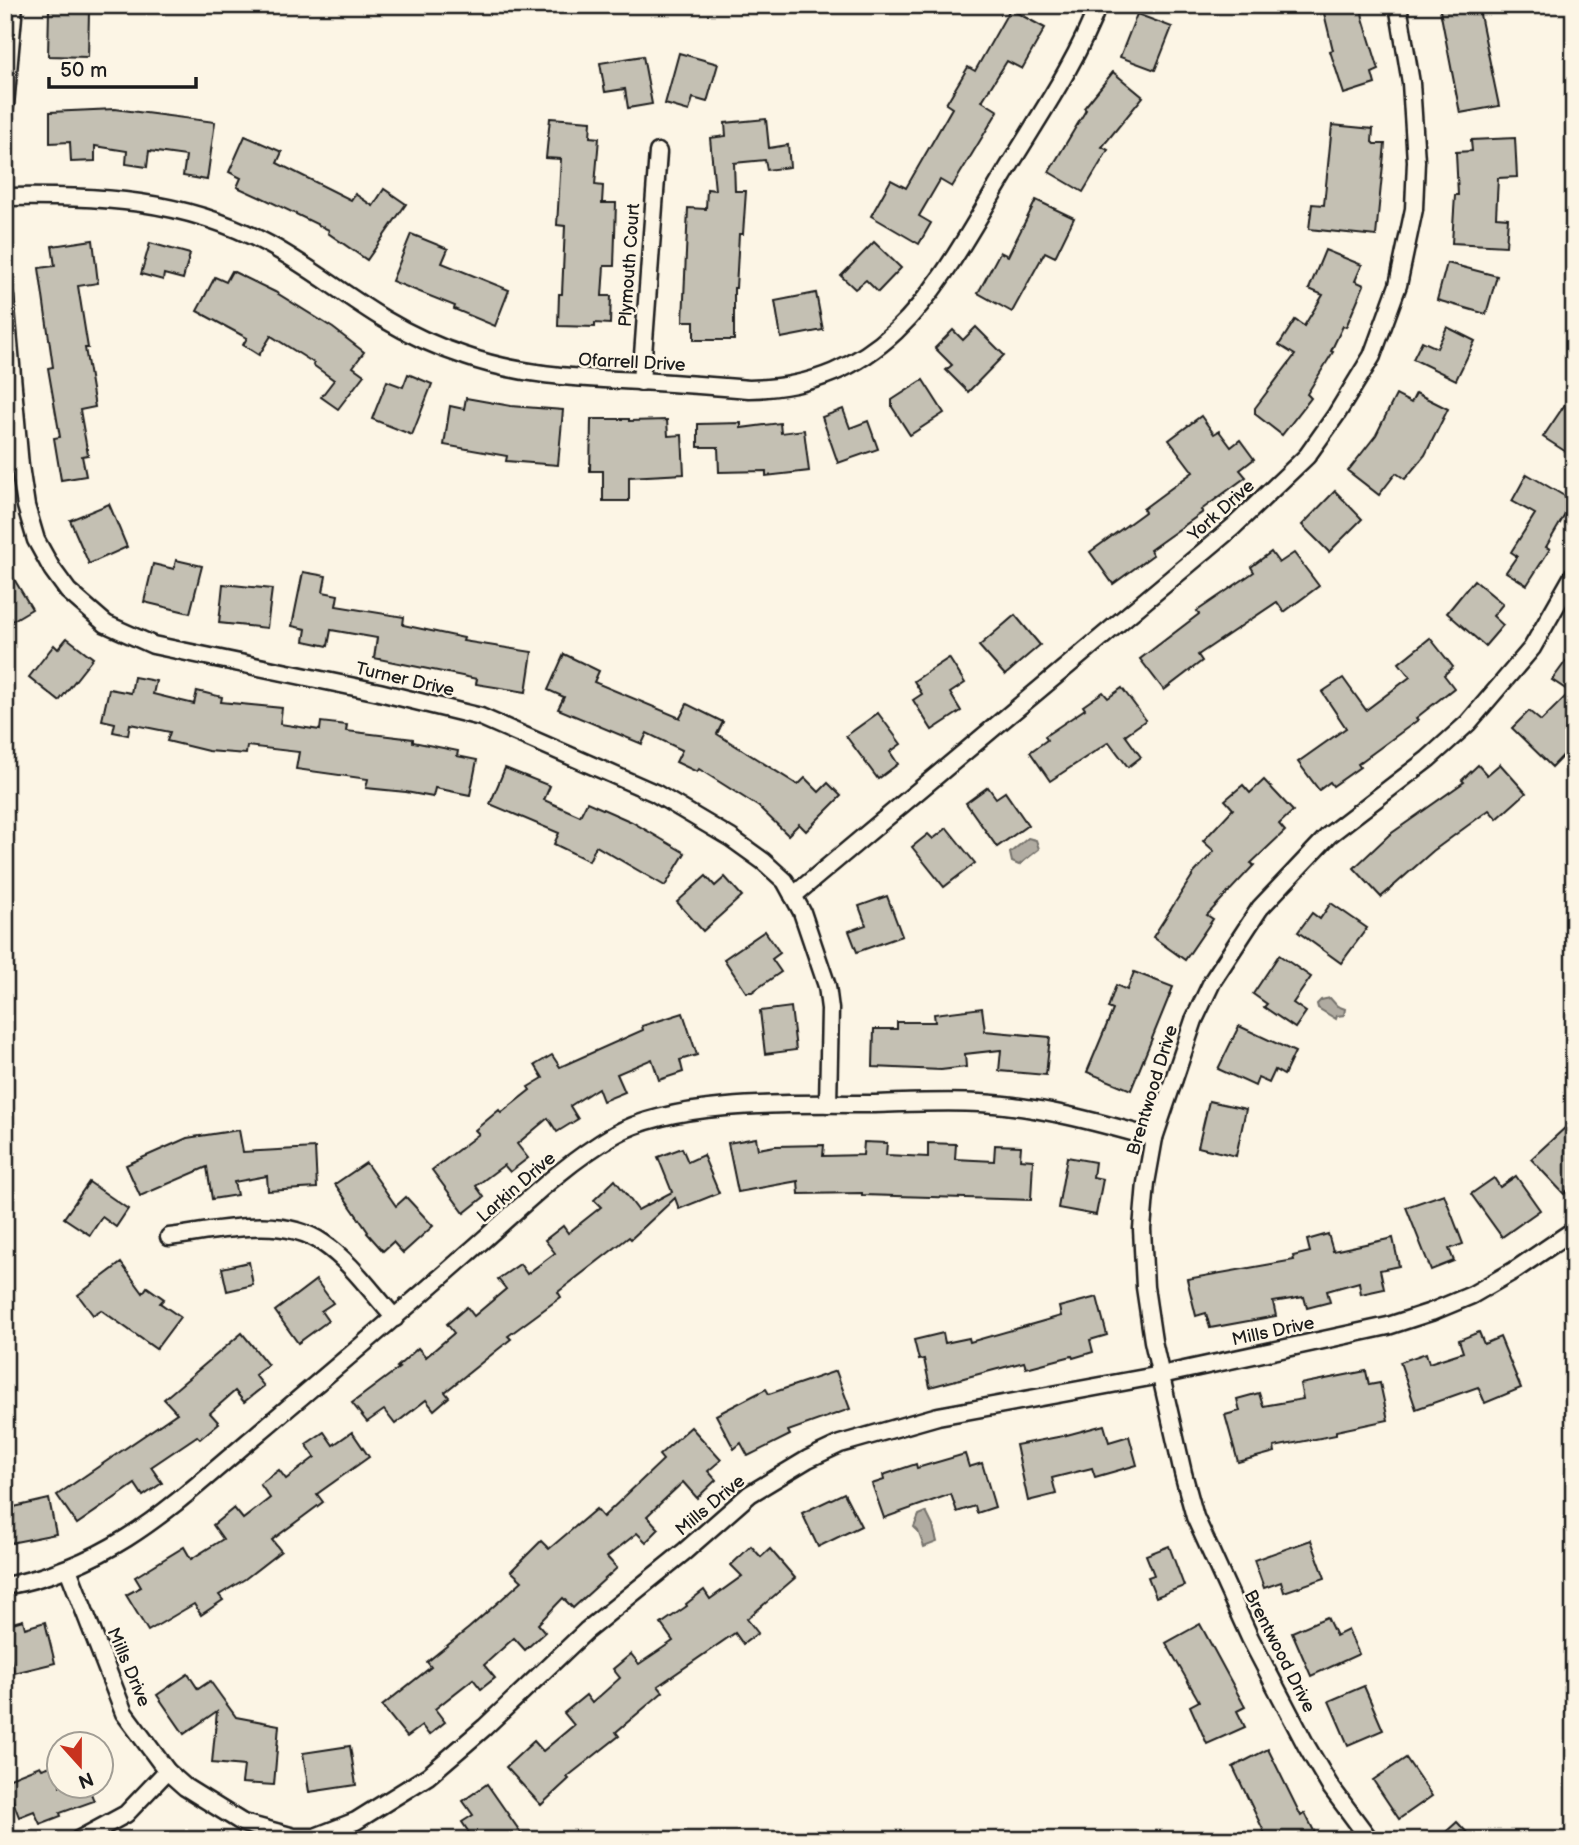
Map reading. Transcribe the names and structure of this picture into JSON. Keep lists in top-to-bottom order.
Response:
{
  "streets": {
    "street": [
      "Plymouth Court",
      "Ofarrell Drive",
      "York Drive",
      "Turner Drive",
      "Brentwood Drive",
      "Larkin Drive",
      "Mills Drive"
    ]
  },
  "crossings": [
    ["Plymouth Court", "Ofarrell Drive"],
    ["York Drive", "Turner Drive"],
    ["Turner Drive", "Larkin Drive"],
    ["Brentwood Drive", "Larkin Drive"],
    ["Brentwood Drive", "Mills Drive"],
    ["Larkin Drive", "Mills Drive"]
  ],
  "scale_bar": "50 m",
  "north": "bottom"
}
